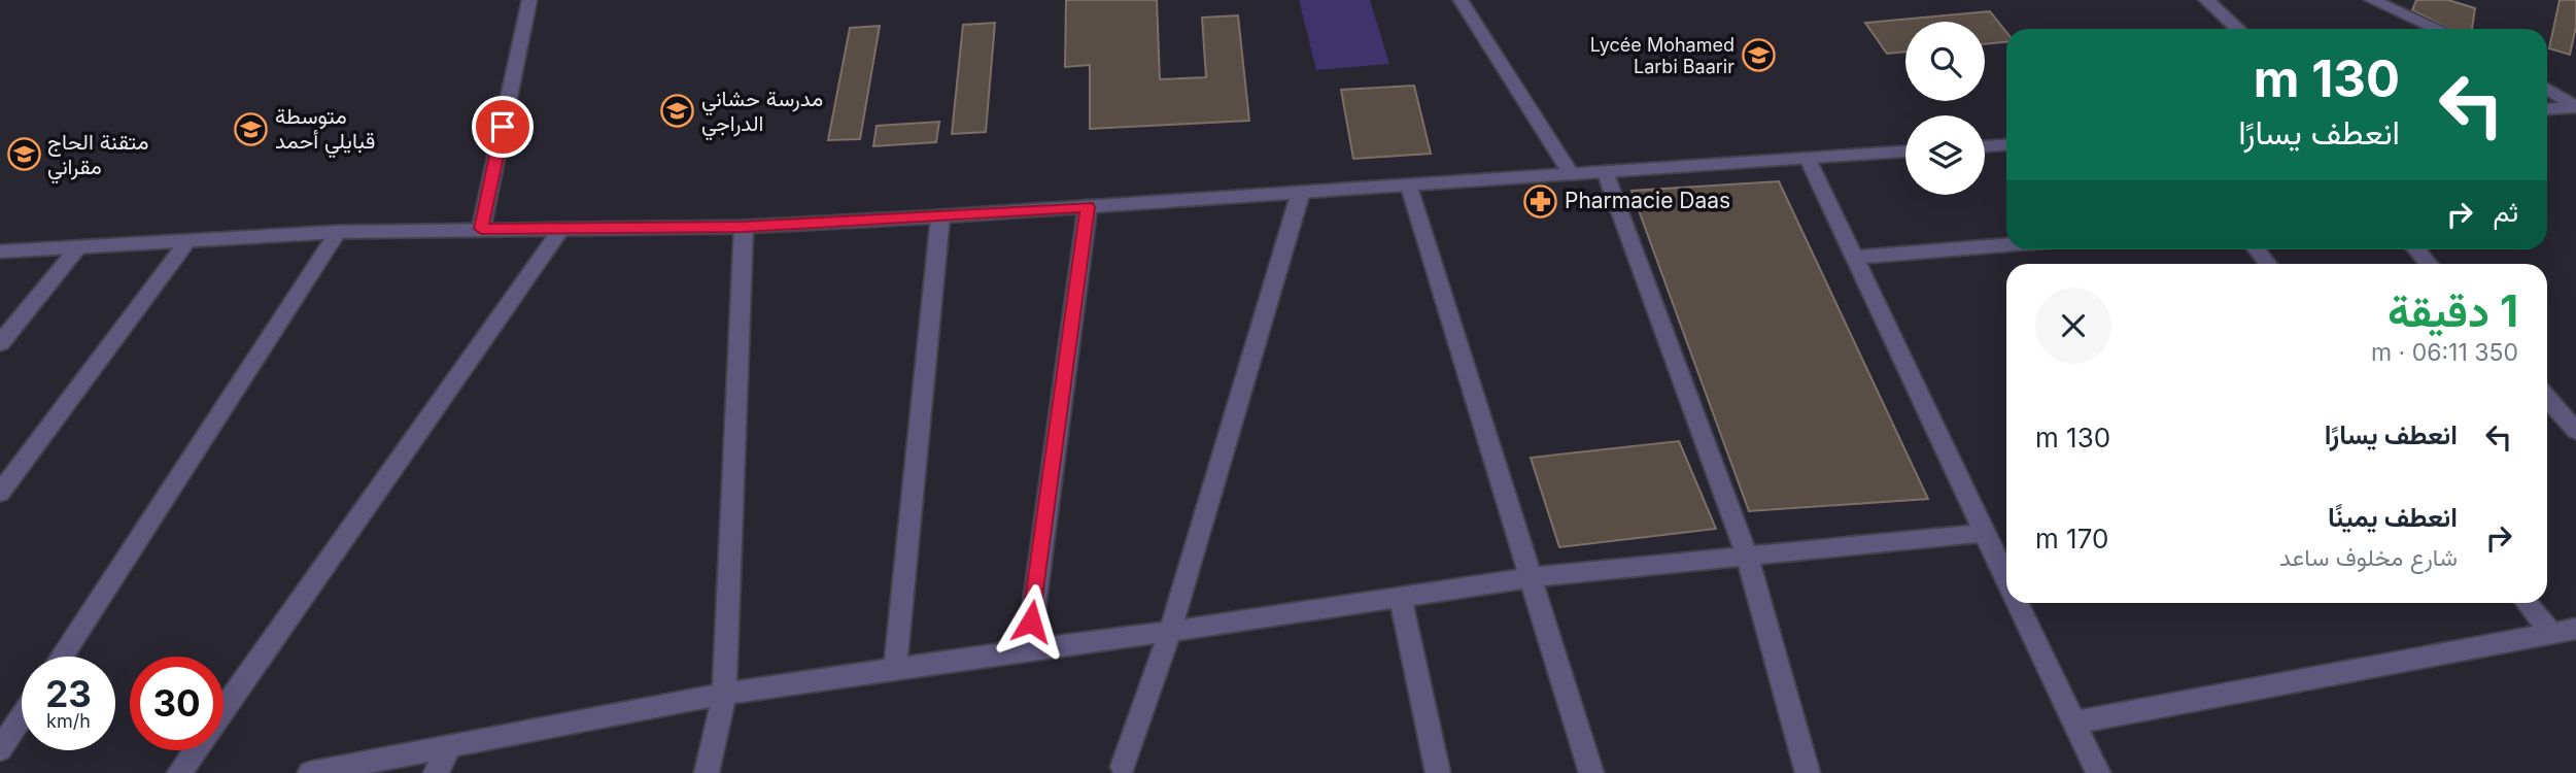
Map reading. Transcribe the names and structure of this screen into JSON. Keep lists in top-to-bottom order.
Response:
{
  "places": {
    "school or university": [
      "Lycée Mohamed Larbi Baarir",
      "مدرسة حشاني الدراجي",
      "متوسطة قبايلي أحمد",
      "متقنة الحاج مقراني"
    ],
    "pharmacy": ["Pharmacie Daas"]
  },
  "page": {
    "turn": ["130 m", "انعطف يسارًا"],
    "then": "ثم",
    "heading": ["1 دقيقة", "350 m · 06:11"],
    "list": [
      {
        "name": "انعطف يسارًا",
        "value": "130 m"
      },
      {
        "name": "انعطف يمينًا",
        "note": "شارع مخلوف ساعد",
        "value": "170 m"
      }
    ],
    "speed": "23 km/h",
    "limit": "30"
  }
}
